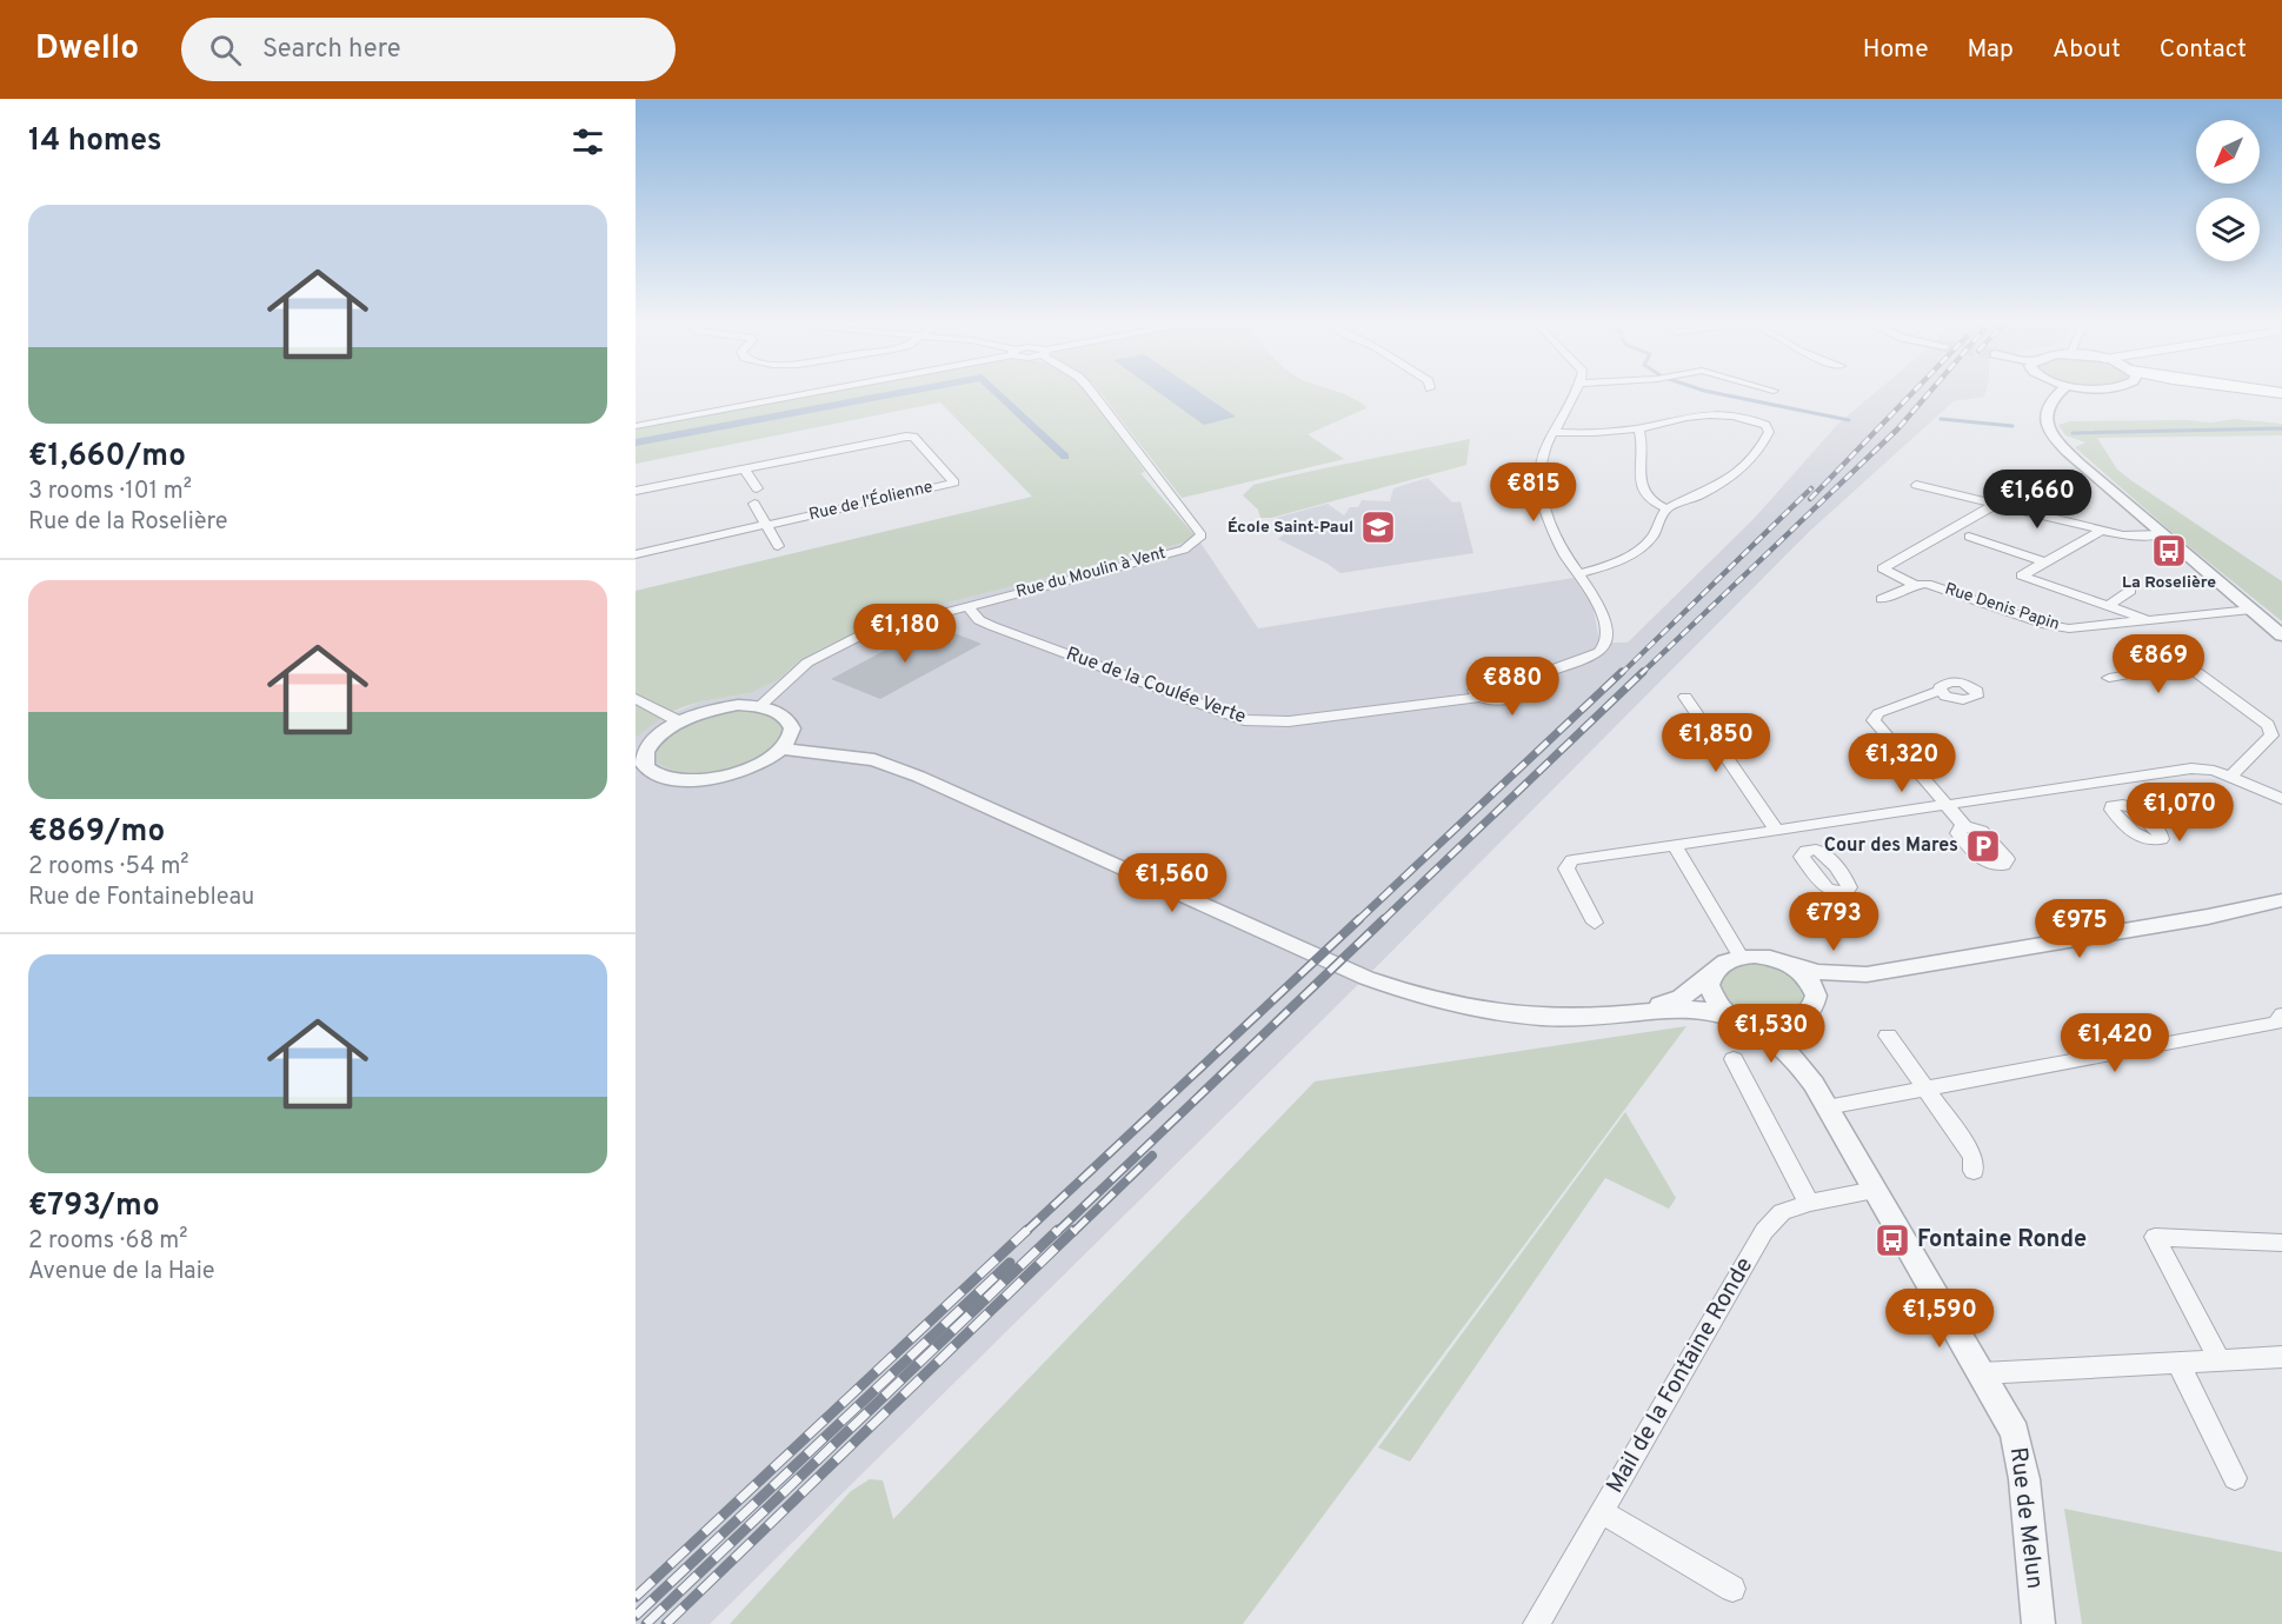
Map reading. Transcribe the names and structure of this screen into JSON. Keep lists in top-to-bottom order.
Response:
{
  "streets": {
    "street": [
      "Rue de l'Éolienne",
      "Rue du Moulin à Vent",
      "Rue Denis Papin",
      "Rue de la Coulée Verte",
      "Mail de la Fontaine Ronde",
      "Rue de Melun"
    ]
  },
  "crossings": [
    ["Rue du Moulin à Vent", "Rue de la Coulée Verte"],
    ["Mail de la Fontaine Ronde", "Rue de Melun"]
  ],
  "places": {
    "school or university": ["École Saint-Paul"],
    "bus stop": ["La Roselière", "Fontaine Ronde"],
    "parking": ["Cour des Mares"]
  },
  "north": "bottom left",
  "page": {
    "header": "Dwello",
    "search": "Search here",
    "nav": [
      "Home",
      "Map",
      "About",
      "Contact"
    ],
    "heading": "14 homes",
    "list": [
      {
        "name": "€1,660/mo",
        "note": "3 rooms · 101 m² · Rue de la Roselière"
      },
      {
        "name": "€869/mo",
        "note": "2 rooms · 54 m² · Rue de Fontainebleau"
      },
      {
        "name": "€793/mo",
        "note": "2 rooms · 68 m² · Avenue de la Haie"
      }
    ],
    "price": [
      "€815",
      "€1,660",
      "€1,180",
      "€869",
      "€880",
      "€1,850",
      "€1,320",
      "€1,070",
      "€1,560",
      "€793",
      "€975",
      "€1,530",
      "€1,420",
      "€1,590"
    ]
  }
}
